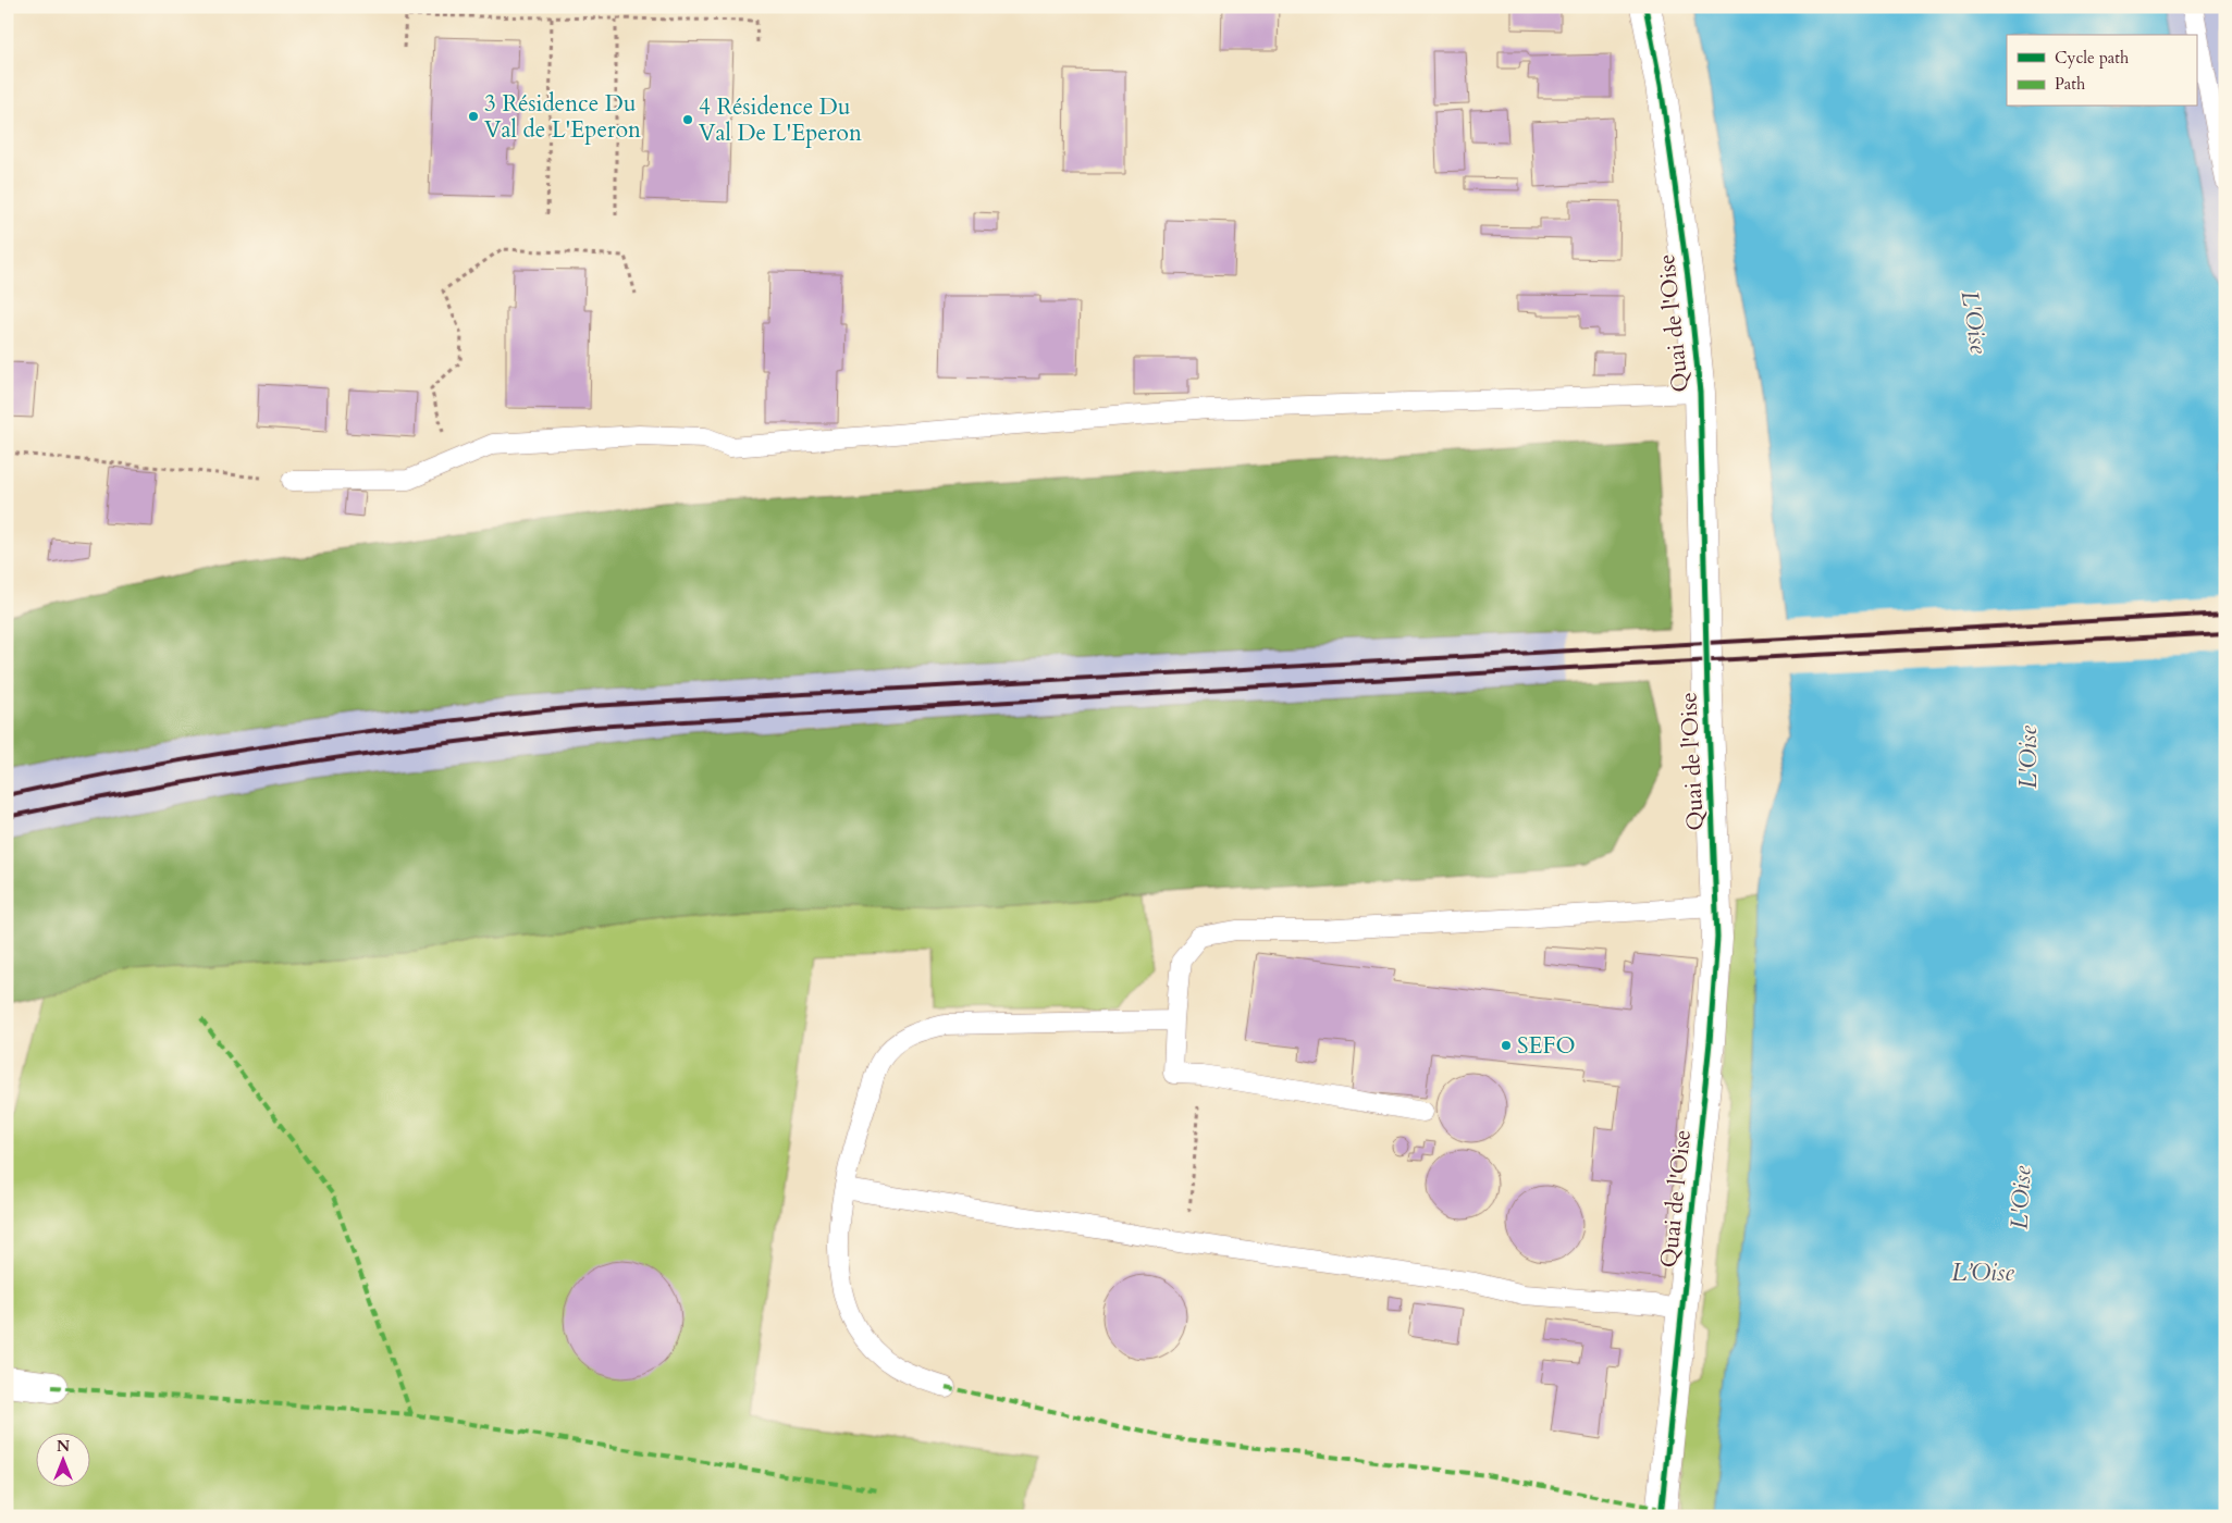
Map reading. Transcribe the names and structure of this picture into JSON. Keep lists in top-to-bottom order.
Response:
{
  "streets": {
    "street": ["Quai de l'Oise"]
  },
  "water": ["L'Oise", "L’Oise"],
  "places": ["3 Résidence Du Val de L'Eperon", "4 Résidence Du Val De L'Eperon", "SEFO"],
  "legend": ["Cycle path", "Path"],
  "north": "top"
}
